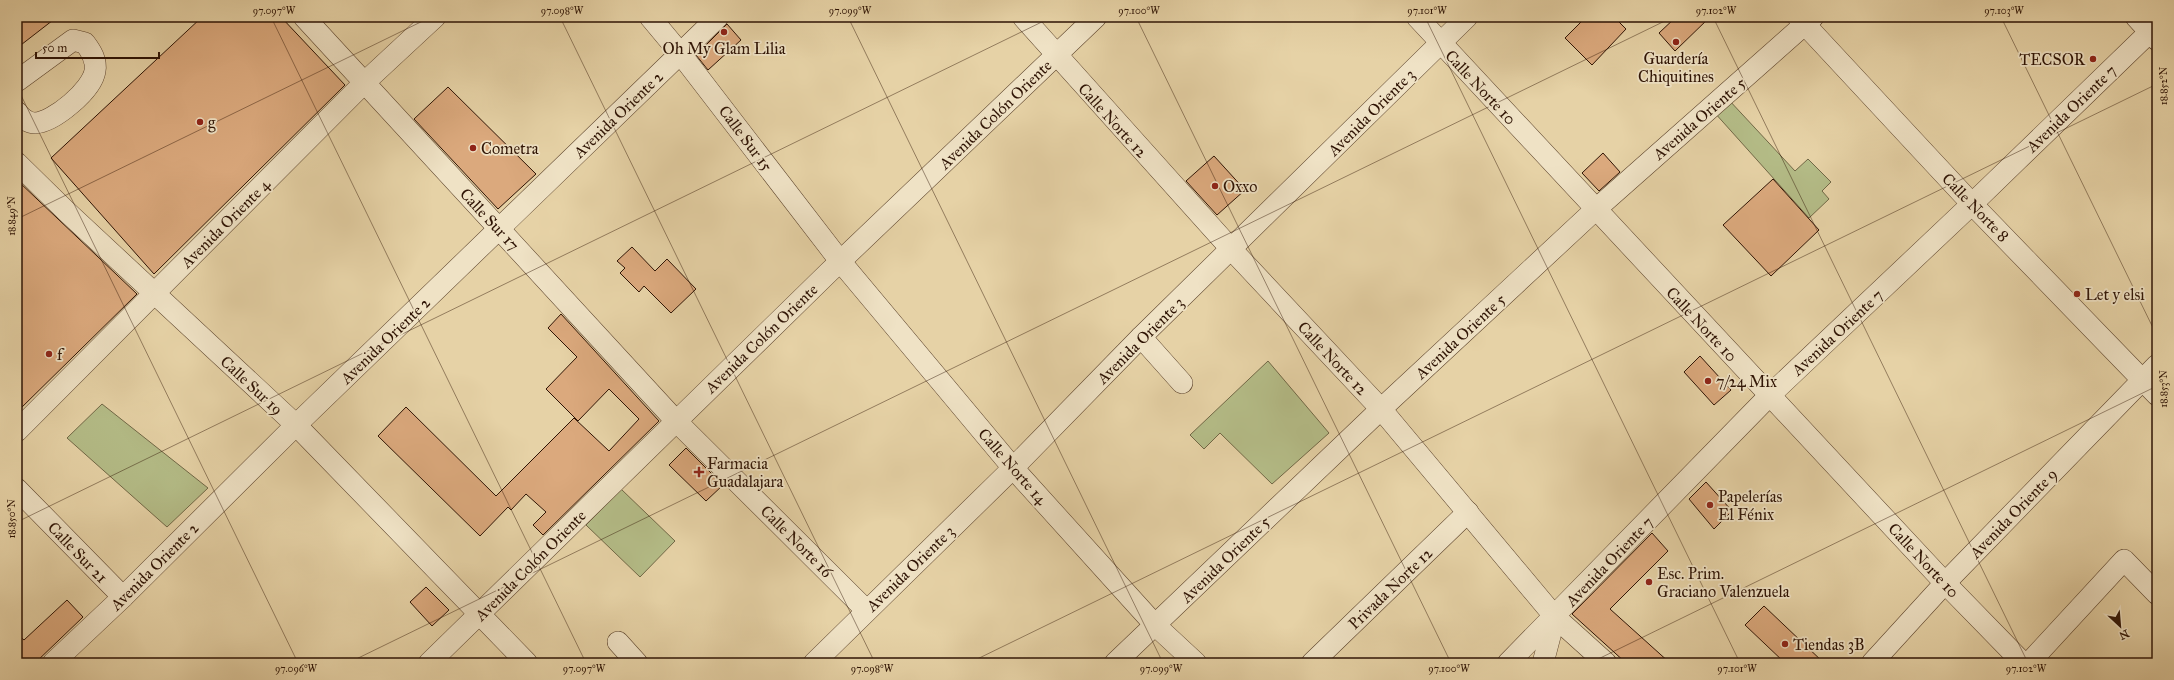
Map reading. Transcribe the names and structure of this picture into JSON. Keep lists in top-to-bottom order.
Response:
{
  "streets": {
    "street": [
      "Calle Norte 10",
      "Avenida Oriente 7",
      "Avenida Oriente 3",
      "Avenida Oriente 2",
      "Avenida Colón Oriente",
      "Avenida Oriente 5",
      "Calle Norte 12",
      "Calle Sur 15",
      "Calle Norte 8",
      "Calle Sur 17",
      "Avenida Oriente 4",
      "Calle Sur 19",
      "Calle Norte 14",
      "Avenida Oriente 9",
      "Calle Norte 16",
      "Calle Sur 21",
      "Privada Norte 12"
    ]
  },
  "crossings": [
    ["Calle Norte 10", "Avenida Oriente 7"],
    ["Calle Norte 10", "Avenida Oriente 3"],
    ["Calle Norte 10", "Avenida Oriente 5"],
    ["Calle Norte 10", "Avenida Oriente 9"],
    ["Avenida Oriente 7", "Calle Norte 12"],
    ["Avenida Oriente 7", "Calle Norte 8"],
    ["Avenida Oriente 3", "Calle Norte 12"],
    ["Avenida Oriente 3", "Calle Norte 14"],
    ["Avenida Oriente 3", "Calle Norte 16"],
    ["Avenida Oriente 2", "Calle Sur 15"],
    ["Avenida Oriente 2", "Calle Sur 17"],
    ["Avenida Oriente 2", "Calle Sur 19"],
    ["Avenida Oriente 2", "Calle Sur 21"],
    ["Avenida Colón Oriente", "Calle Norte 12"],
    ["Avenida Colón Oriente", "Calle Sur 15"],
    ["Avenida Colón Oriente", "Calle Sur 17"],
    ["Avenida Colón Oriente", "Calle Sur 19"],
    ["Avenida Colón Oriente", "Calle Norte 14"],
    ["Avenida Colón Oriente", "Calle Norte 16"],
    ["Avenida Oriente 5", "Calle Norte 12"],
    ["Avenida Oriente 5", "Calle Norte 8"],
    ["Avenida Oriente 5", "Calle Norte 14"],
    ["Calle Norte 12", "Privada Norte 12"],
    ["Calle Sur 15", "Calle Norte 14"],
    ["Calle Norte 8", "Avenida Oriente 9"],
    ["Calle Sur 17", "Avenida Oriente 4"],
    ["Calle Sur 17", "Calle Norte 16"],
    ["Avenida Oriente 4", "Calle Sur 19"]
  ],
  "places": {
    "other": [
      "Oh My Glam Lilia",
      "Guardería Chiquitines",
      "TECSOR",
      "g",
      "Cometra",
      "Oxxo",
      "Let y elsi",
      "f",
      "7/24 Mix",
      "Papelerías El Fénix",
      "Esc. Prim. Graciano Valenzuela",
      "Tiendas 3B"
    ],
    "health": ["Farmacia Guadalajara"]
  },
  "scale_bar": "50 m",
  "north": "bottom right",
  "coordinates": [
    "97.097°W",
    "97.098°W",
    "97.099°W",
    "97.100°W",
    "97.101°W",
    "97.102°W",
    "97.103°W",
    "18.852°N",
    "18.849°N",
    "18.853°N",
    "18.850°N",
    "97.096°W"
  ]
}
